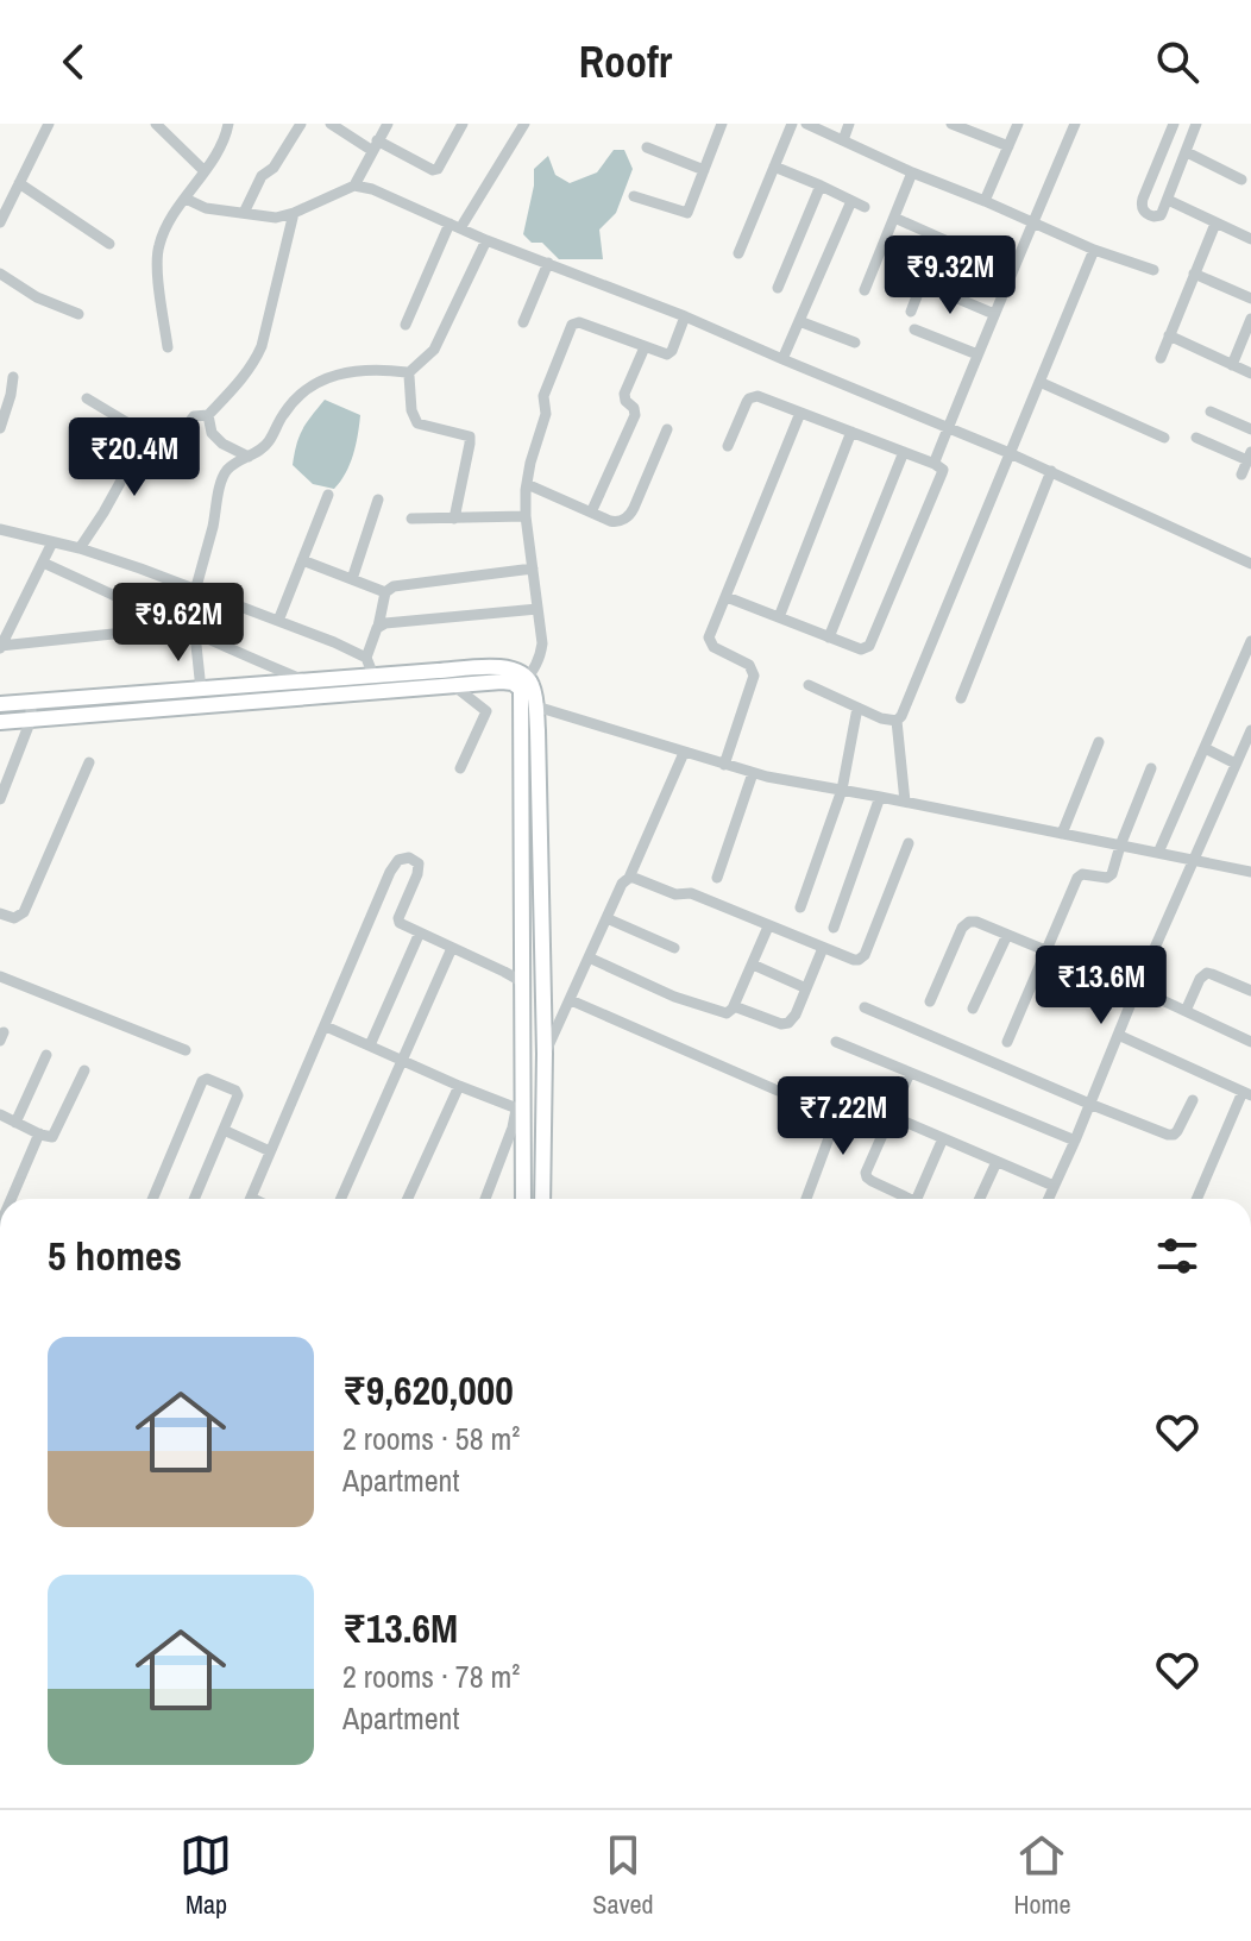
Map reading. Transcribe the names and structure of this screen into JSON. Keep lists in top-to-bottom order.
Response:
{
  "page": {
    "header": "Roofr",
    "price": [
      "₹9.32M",
      "₹20.4M",
      "₹9.62M",
      "₹13.6M",
      "₹7.22M"
    ],
    "heading": "5 homes",
    "list": [
      {
        "name": "₹9,620,000",
        "note": "2 rooms · 58 m² · Apartment"
      },
      {
        "name": "₹13.6M",
        "note": "2 rooms · 78 m² · Apartment"
      }
    ],
    "tabs": ["Map", "Saved", "Home"]
  }
}
